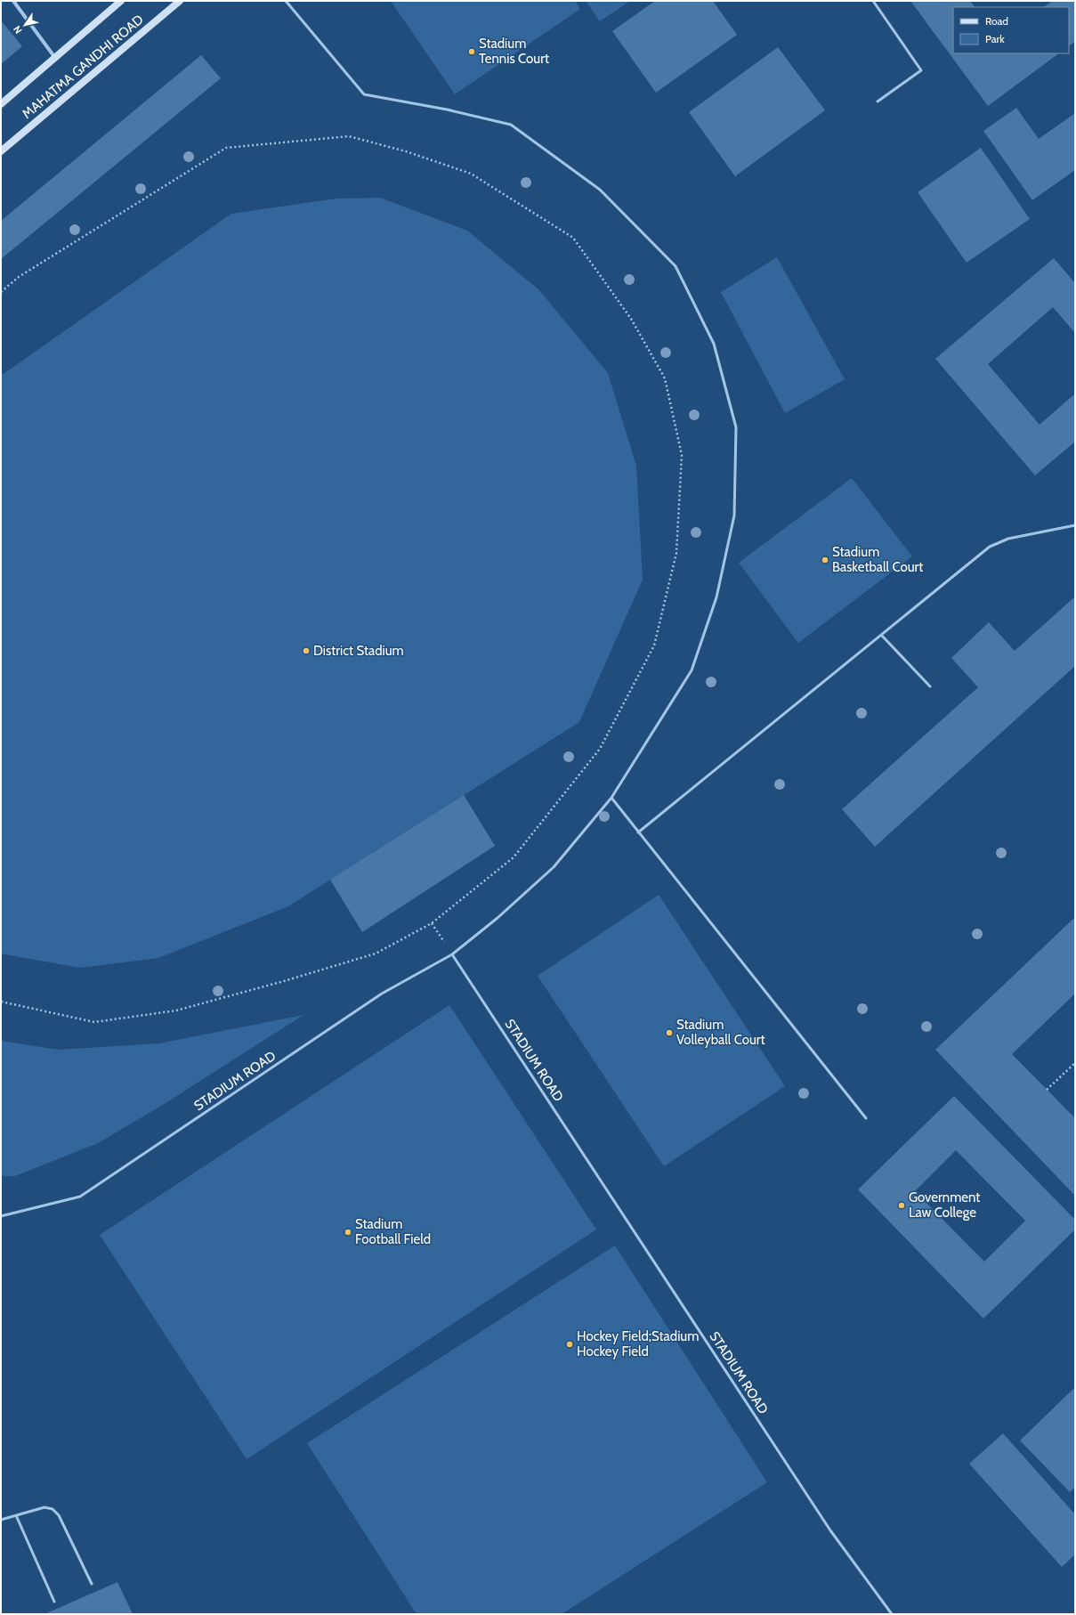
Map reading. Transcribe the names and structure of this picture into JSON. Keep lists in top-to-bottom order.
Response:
{
  "streets": {
    "street": ["MAHATMA GANDHI ROAD"],
    "lane": ["STADIUM ROAD"]
  },
  "places": [
    "Stadium Tennis Court",
    "Stadium Basketball Court",
    "District Stadium",
    "Stadium Volleyball Court",
    "Government Law College",
    "Stadium Football Field",
    "Hockey Field;Stadium Hockey Field"
  ],
  "legend": ["Road", "Park"],
  "north": "bottom left"
}
